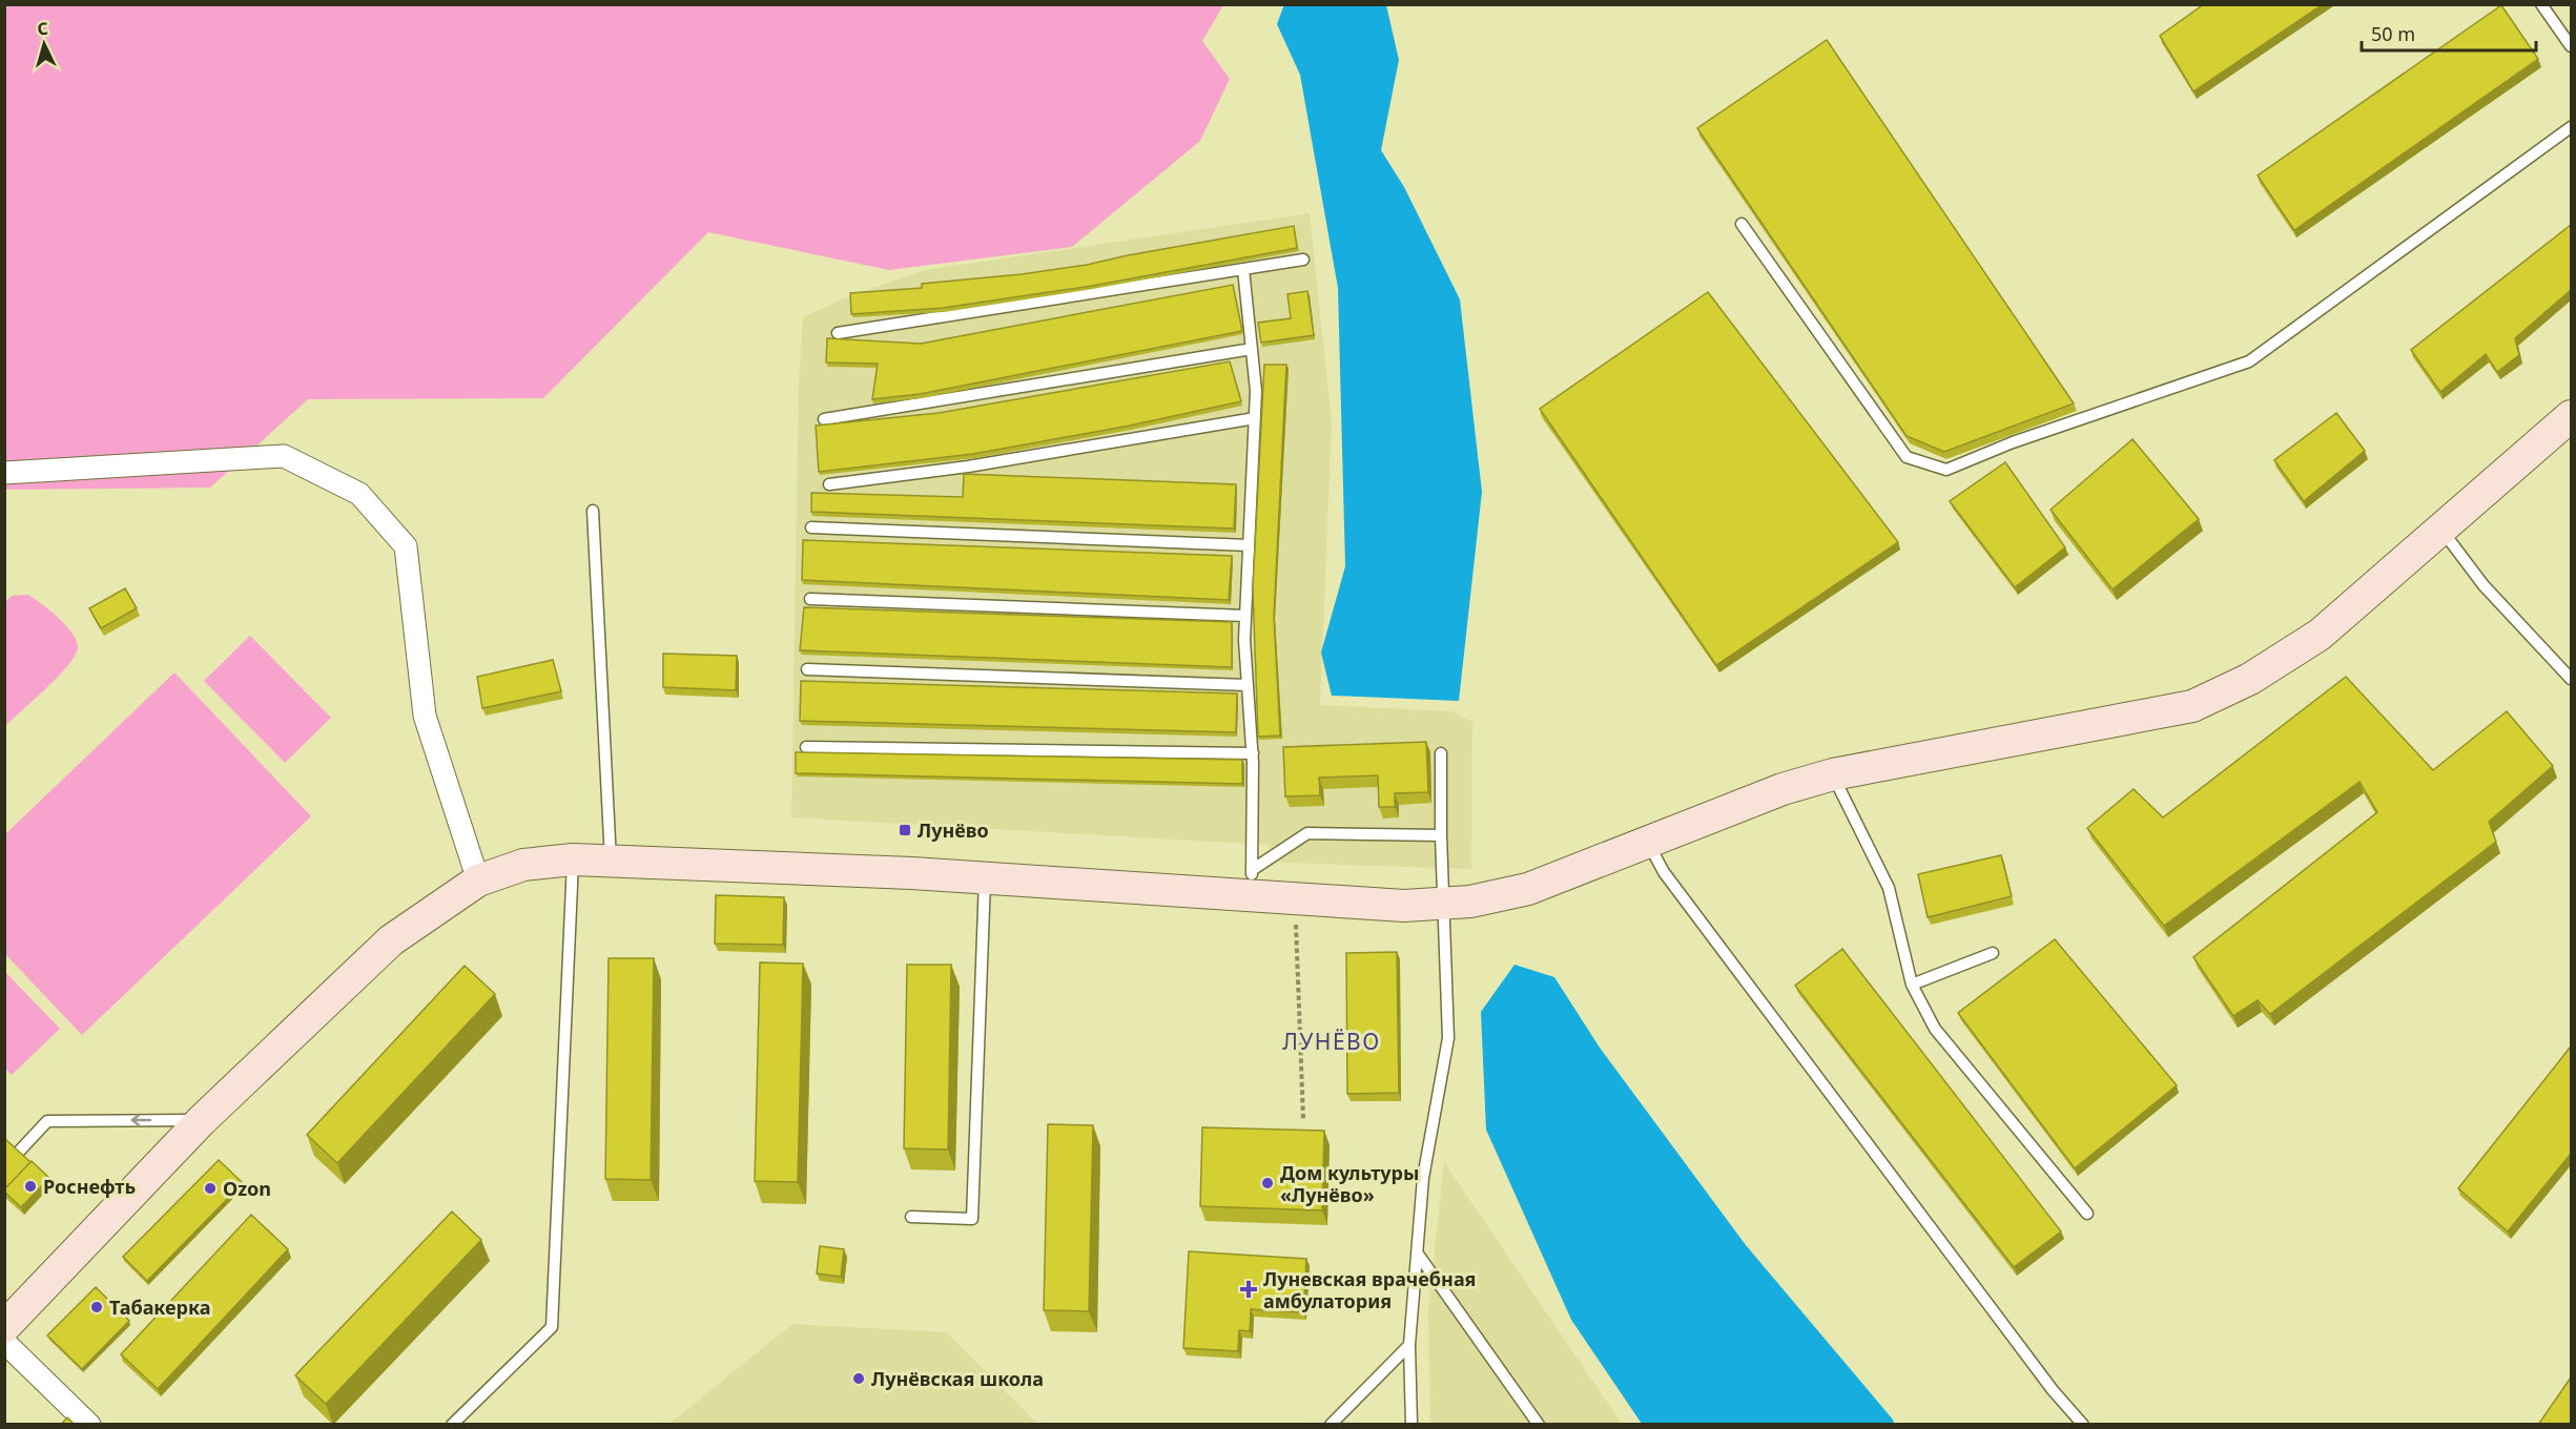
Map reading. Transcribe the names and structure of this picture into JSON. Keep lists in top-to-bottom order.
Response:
{
  "districts": ["ЛУНЁВО"],
  "places": {
    "transit": ["Лунёво"],
    "other": [
      "Дом культуры «Лунёво»",
      "Роснефть",
      "Ozon",
      "Табакерка",
      "Лунёвская школа"
    ],
    "health": ["Луневская врачебная амбулатория"]
  },
  "scale_bar": "50 m",
  "north": "top"
}
